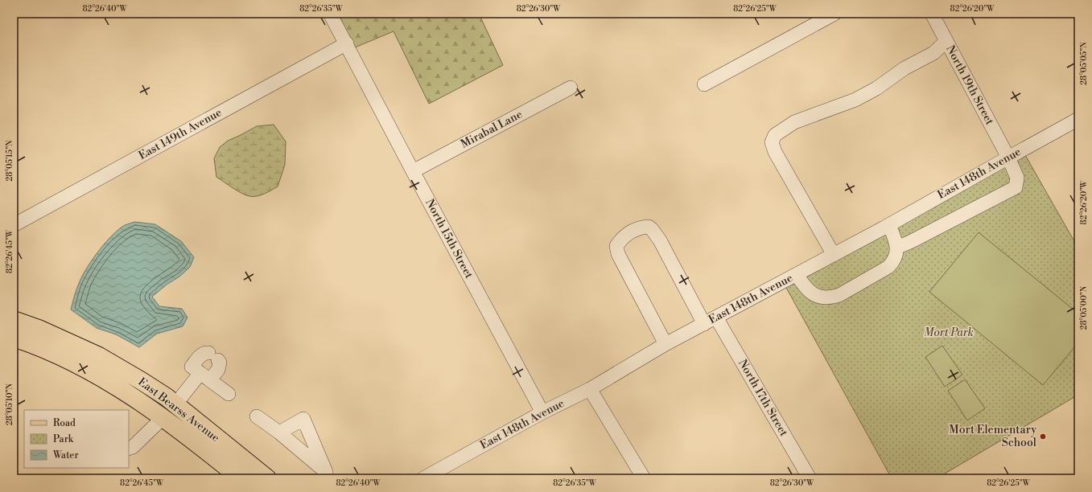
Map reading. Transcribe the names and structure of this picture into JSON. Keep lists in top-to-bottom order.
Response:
{
  "streets": {
    "main road": ["East Bearss Avenue"],
    "street": [
      "North 19th Street",
      "Mirabal Lane",
      "East 149th Avenue",
      "East 148th Avenue",
      "North 15th Street",
      "North 17th Street"
    ]
  },
  "crossings": [
    ["North 19th Street", "East 148th Avenue"],
    ["Mirabal Lane", "North 15th Street"],
    ["East 149th Avenue", "North 15th Street"],
    ["East 148th Avenue", "North 15th Street"],
    ["East 148th Avenue", "North 17th Street"]
  ],
  "parks": ["Mort Park"],
  "places": ["Mort Elementary School"],
  "legend": ["Road", "Park", "Water"],
  "coordinates": [
    "82°26'40\"W",
    "82°26'35\"W",
    "82°26'30\"W",
    "82°26'25\"W",
    "82°26'20\"W",
    "28°05'05\"N",
    "28°05'15\"N",
    "82°26'45\"W",
    "28°05'00\"N",
    "28°05'10\"N"
  ]
}
